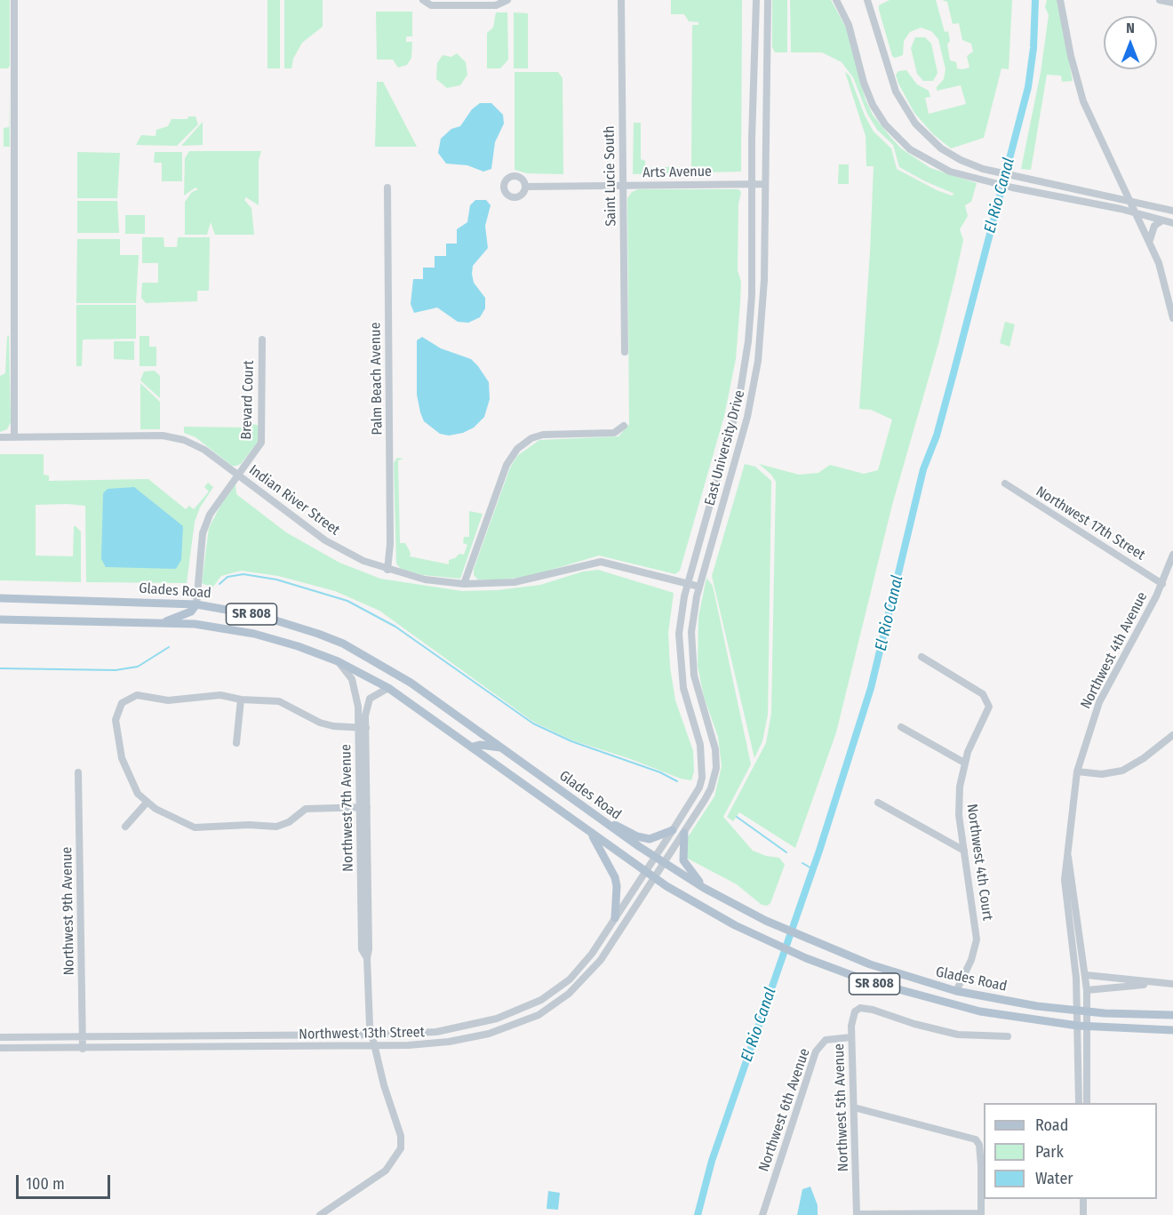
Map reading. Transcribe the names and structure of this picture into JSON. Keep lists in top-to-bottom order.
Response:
{
  "streets": {
    "main road": ["Glades Road", "SR 808"],
    "street": [
      "Arts Avenue",
      "Saint Lucie South",
      "Palm Beach Avenue",
      "Brevard Court",
      "East University Drive",
      "Indian River Street",
      "Northwest 17th Street",
      "Northwest 4th Avenue",
      "Northwest 7th Avenue",
      "Northwest 4th Court",
      "Northwest 9th Avenue",
      "Northwest 13th Street",
      "Northwest 5th Avenue",
      "Northwest 6th Avenue"
    ]
  },
  "crossings": [
    ["Arts Avenue", "Saint Lucie South"],
    ["Arts Avenue", "East University Drive"],
    ["Palm Beach Avenue", "Indian River Street"],
    ["Brevard Court", "Indian River Street"],
    ["Brevard Court", "Glades Road"],
    ["East University Drive", "Indian River Street"],
    ["East University Drive", "Glades Road"],
    ["East University Drive", "Northwest 13th Street"],
    ["Northwest 17th Street", "Northwest 4th Avenue"],
    ["Glades Road", "Northwest 4th Avenue"],
    ["Glades Road", "Northwest 7th Avenue"],
    ["Glades Road", "Northwest 4th Court"],
    ["Glades Road", "Northwest 13th Street"],
    ["Northwest 7th Avenue", "Northwest 13th Street"],
    ["Northwest 9th Avenue", "Northwest 13th Street"],
    ["Northwest 5th Avenue", "Northwest 6th Avenue"]
  ],
  "water": ["El Rio Canal"],
  "legend": ["Road", "Park", "Water"],
  "scale_bar": "100 m",
  "north": "top"
}
